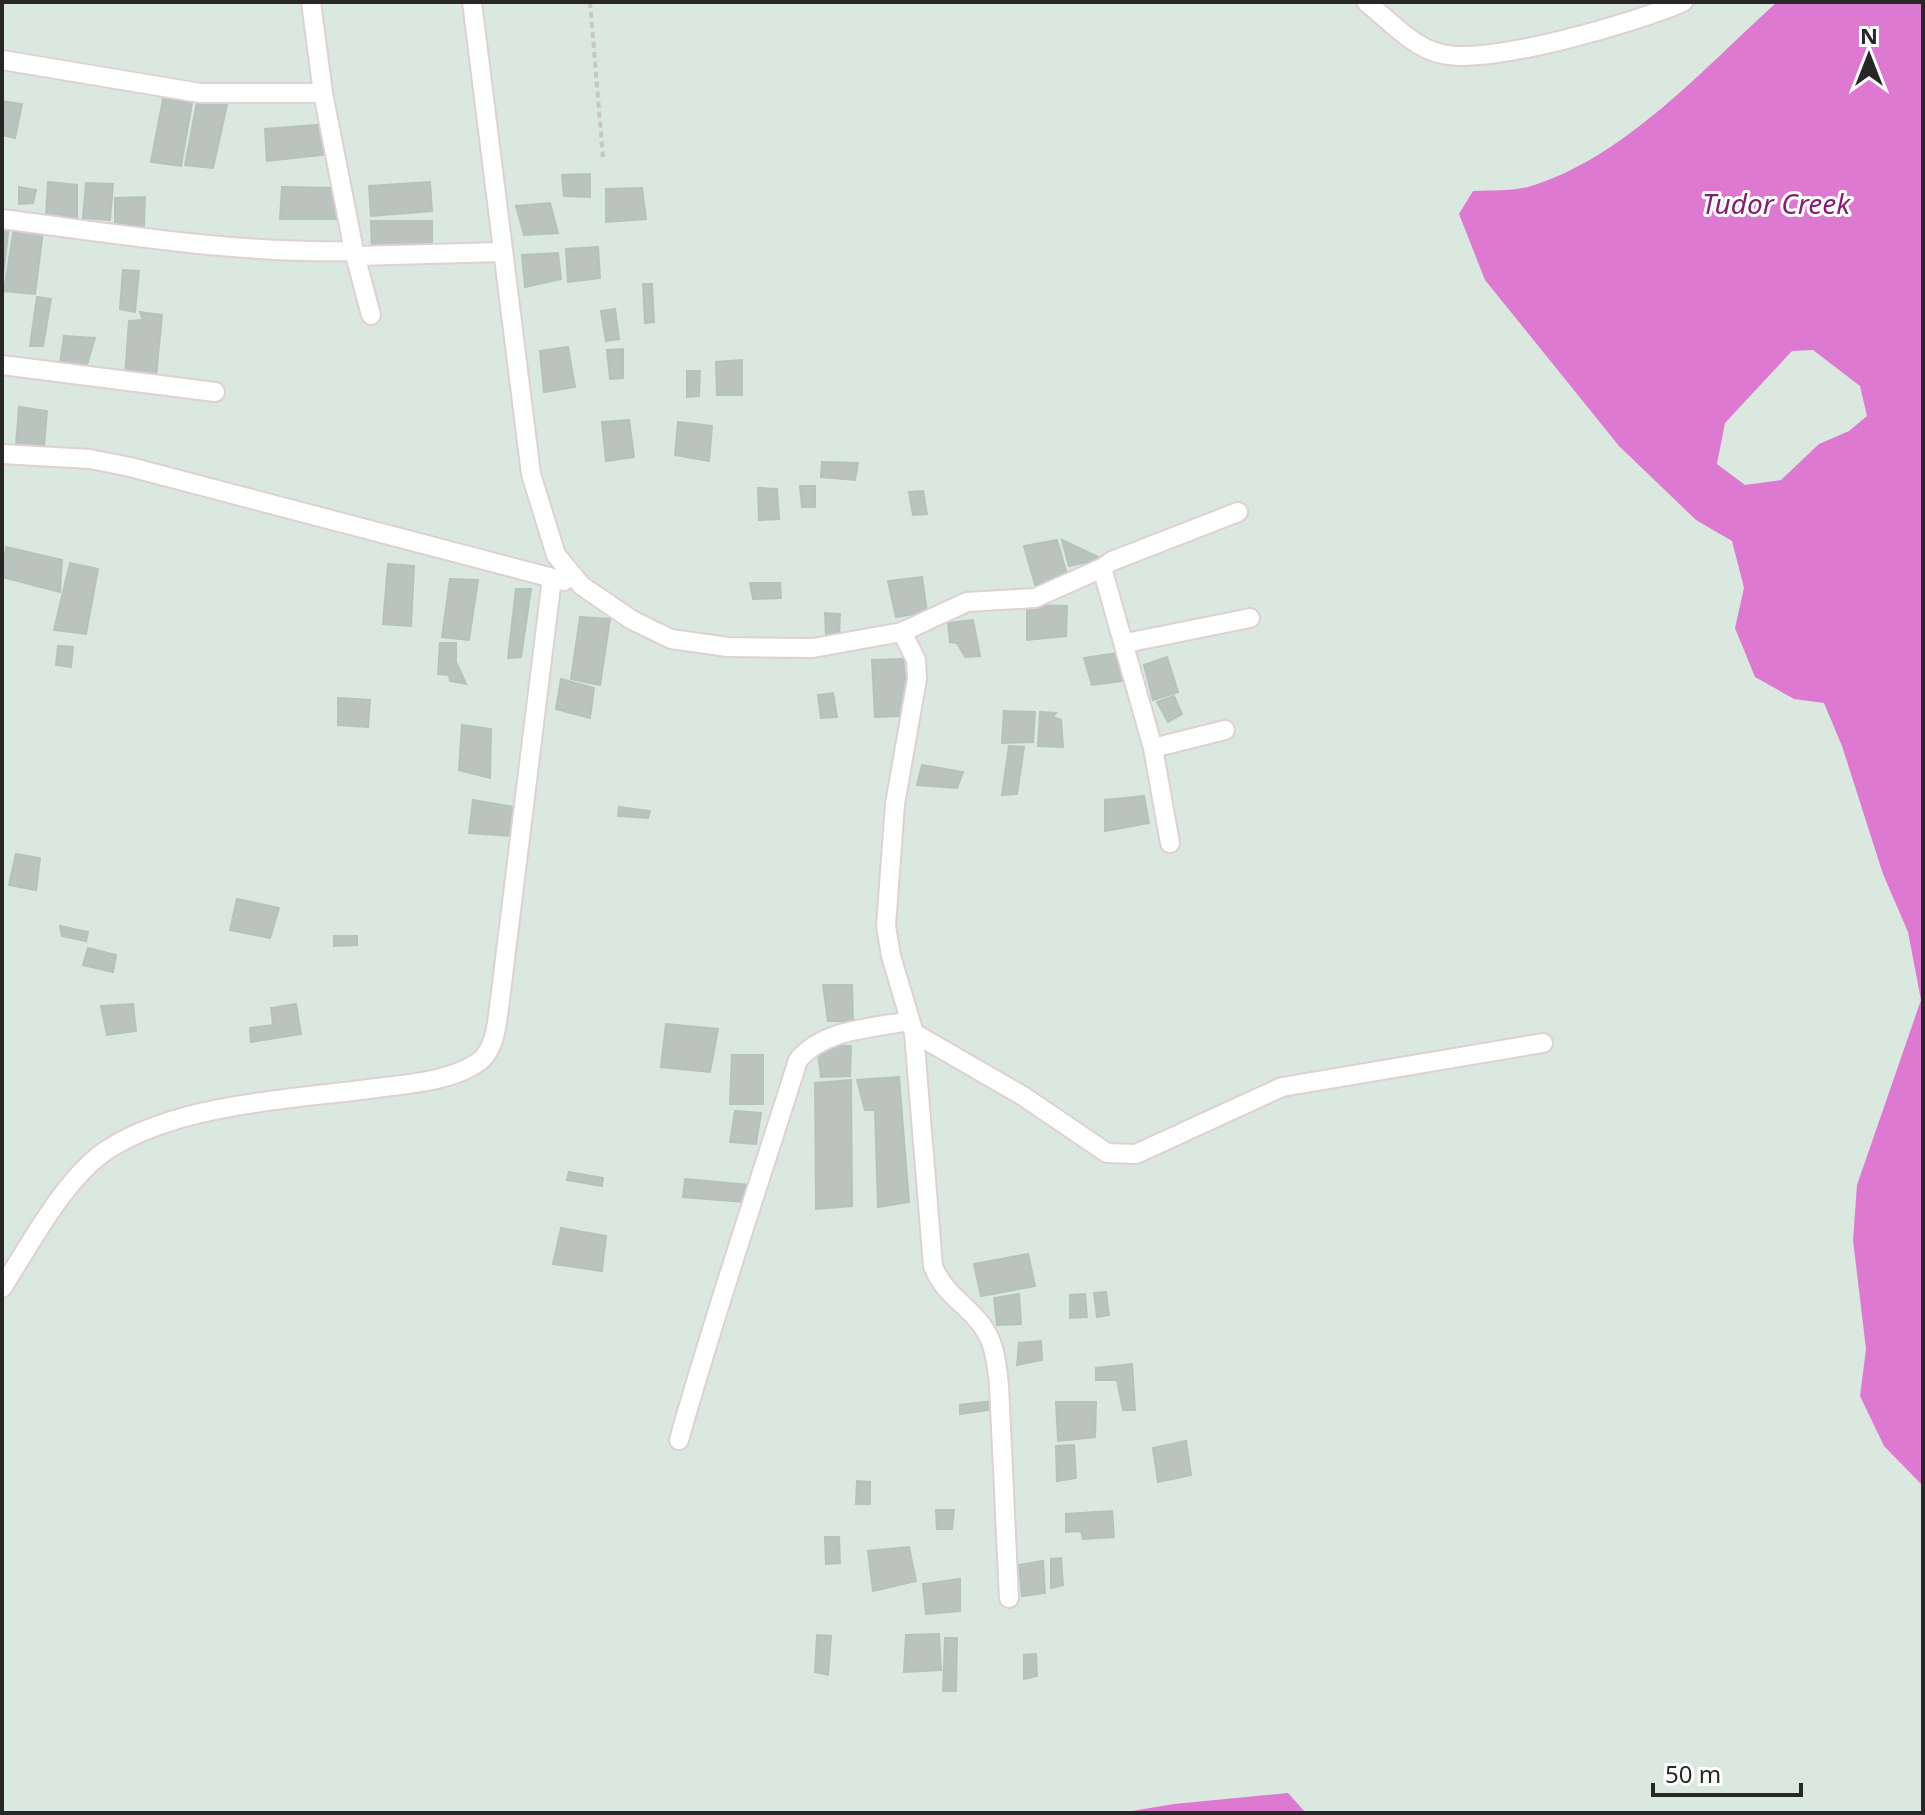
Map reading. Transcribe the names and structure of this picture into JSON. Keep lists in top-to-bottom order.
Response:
{
  "water": ["Tudor Creek"],
  "scale_bar": "50 m",
  "north": "top"
}
